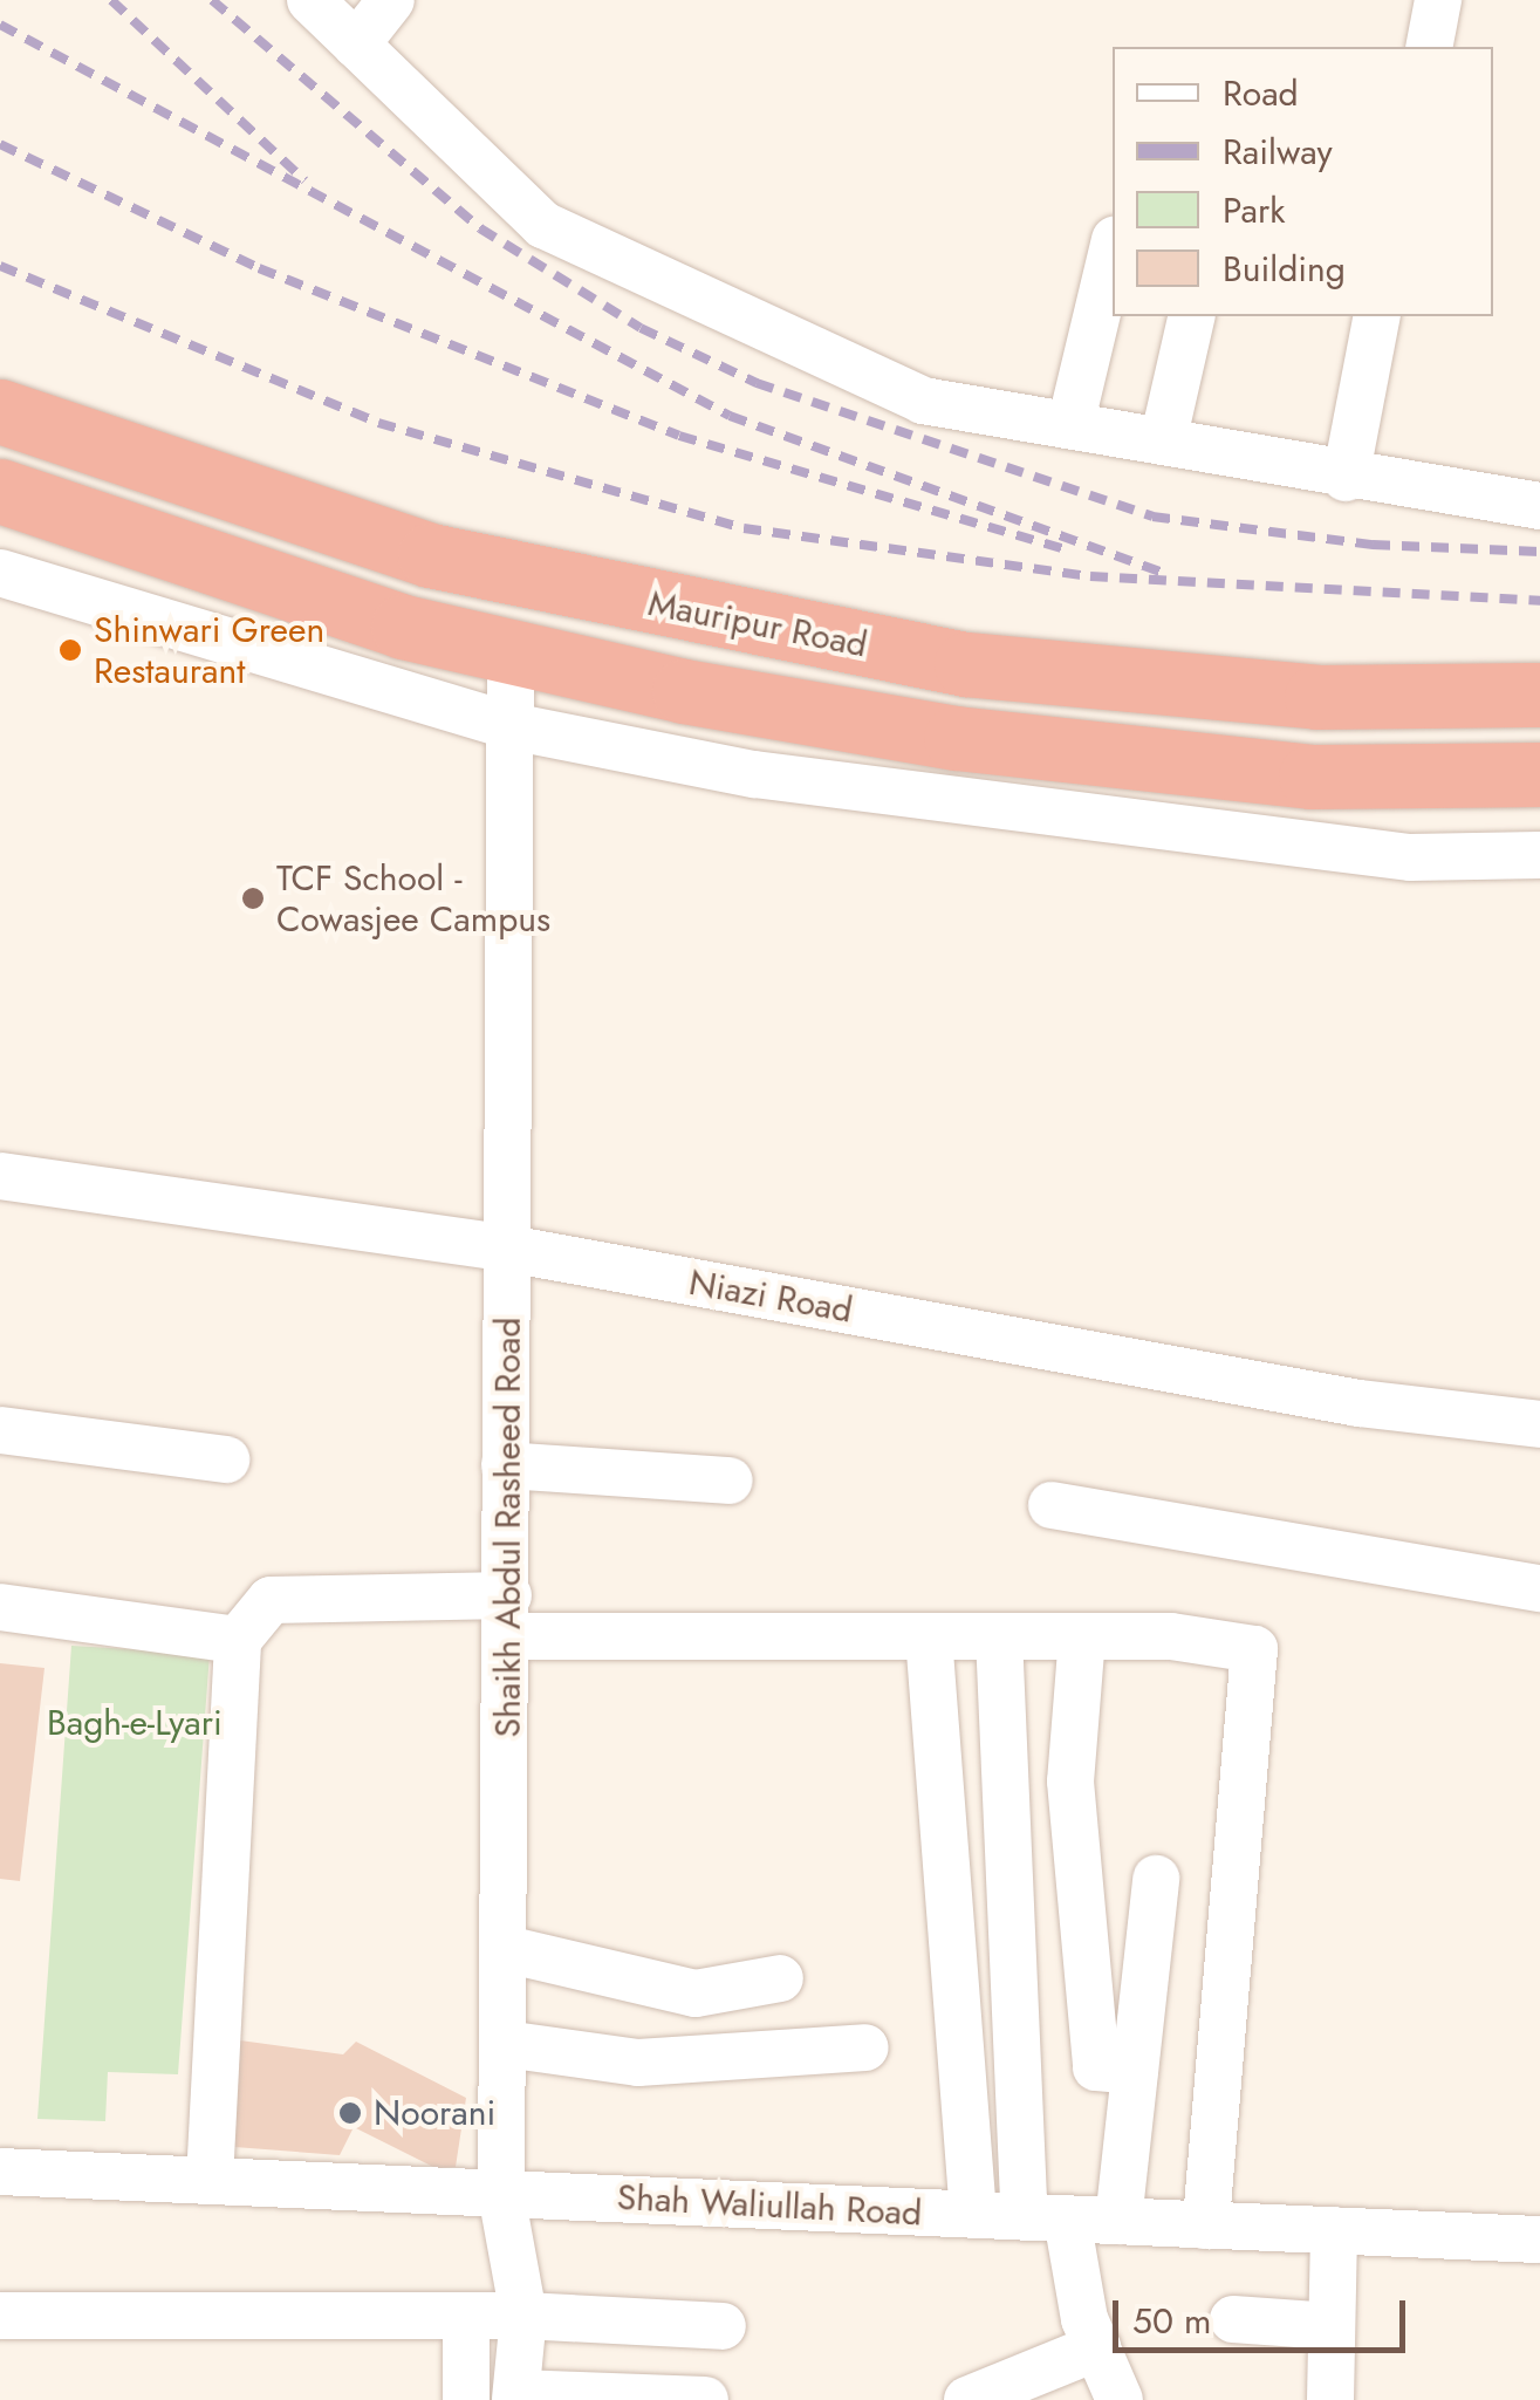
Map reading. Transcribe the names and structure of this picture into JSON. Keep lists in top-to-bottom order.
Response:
{
  "streets": {
    "highway": ["Mauripur Road"],
    "street": ["Niazi Road", "Shaikh Abdul Rasheed Road", "Shah Waliullah Road"]
  },
  "crossings": [
    ["Niazi Road", "Shaikh Abdul Rasheed Road"],
    ["Shaikh Abdul Rasheed Road", "Shah Waliullah Road"]
  ],
  "parks": ["Bagh-e-Lyari"],
  "places": ["Shinwari Green Restaurant", "TCF School - Cowasjee Campus", "Noorani"],
  "legend": [
    "Road",
    "Railway",
    "Park",
    "Building"
  ],
  "scale_bar": "50 m"
}
